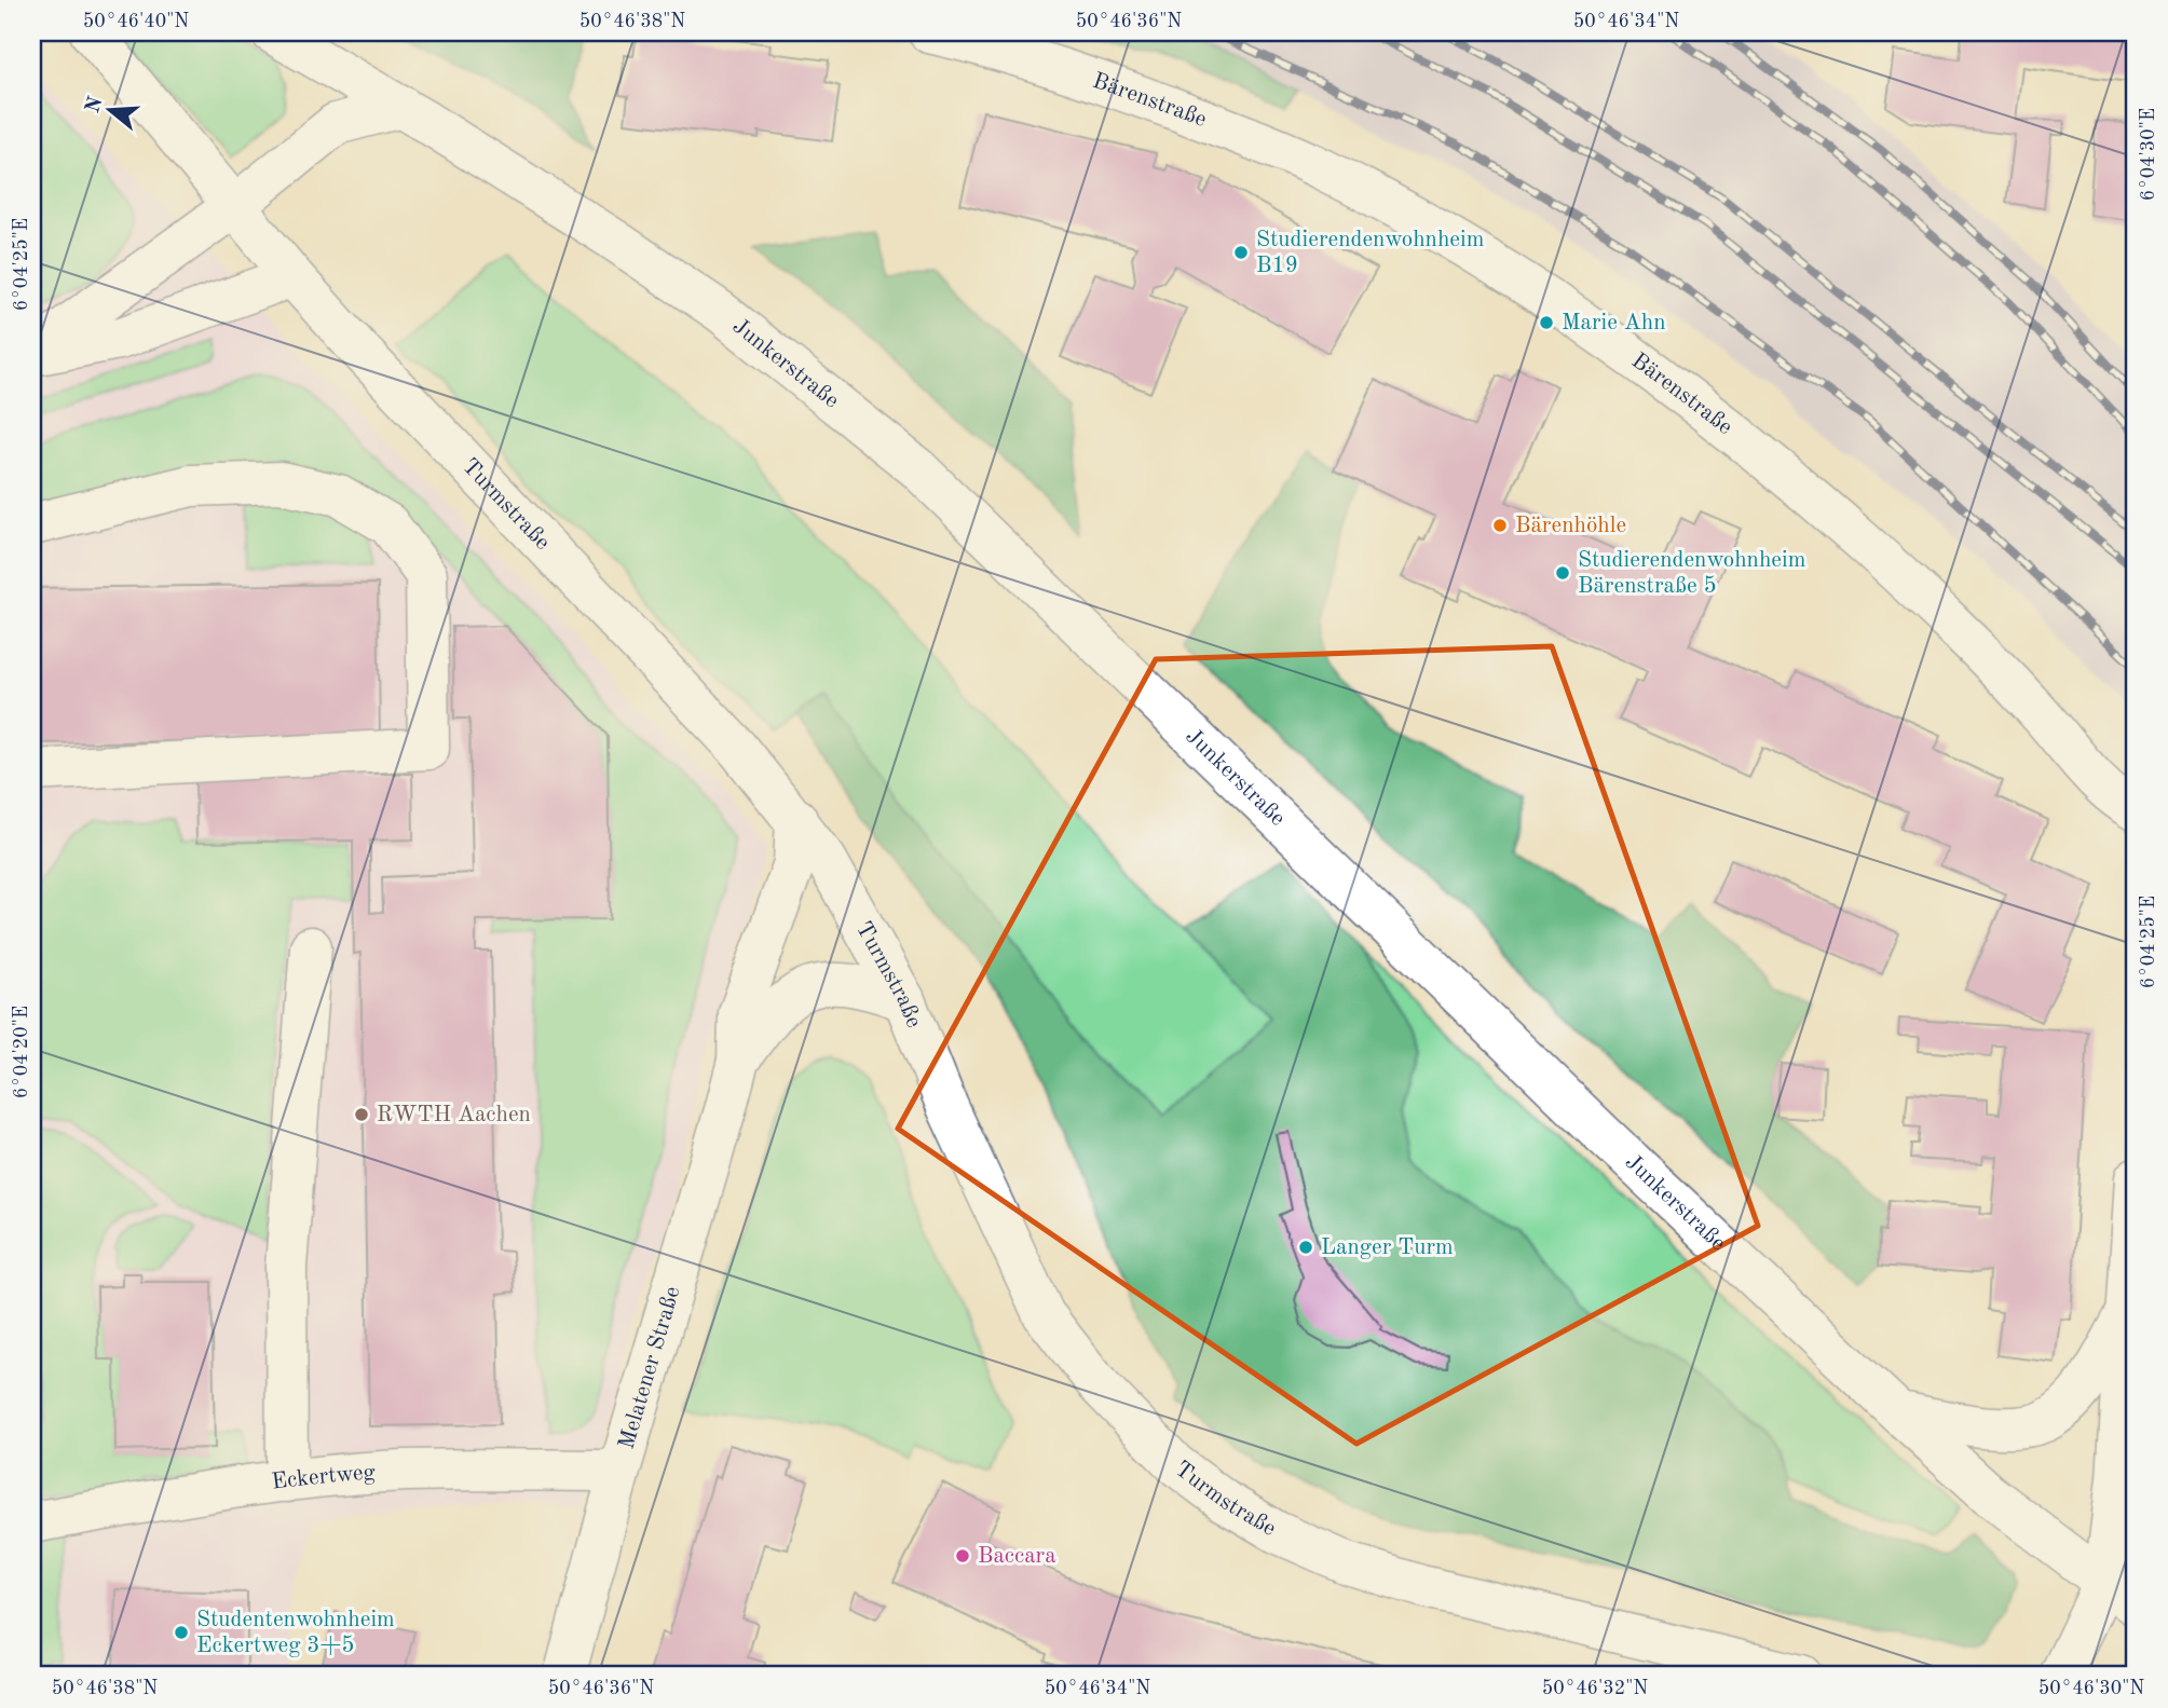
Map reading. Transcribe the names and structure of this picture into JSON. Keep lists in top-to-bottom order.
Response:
{
  "streets": {
    "main road": [
      "Bärenstraße",
      "Junkerstraße",
      "Turmstraße",
      "Melatener Straße",
      "Eckertweg"
    ]
  },
  "crossings": [
    ["Turmstraße", "Melatener Straße"],
    ["Melatener Straße", "Eckertweg"]
  ],
  "places": [
    "Studierendenwohnheim B19",
    "Marie Ahn",
    "Bärenhöhle",
    "Studierendenwohnheim Bärenstraße 5",
    "RWTH Aachen",
    "Langer Turm",
    "Baccara",
    "Studentenwohnheim Eckertweg 3+5"
  ],
  "north": "left",
  "coordinates": [
    "50°46'40\"N",
    "50°46'38\"N",
    "50°46'36\"N",
    "50°46'34\"N",
    "6°04'30\"E",
    "6°04'25\"E",
    "6°04'20\"E",
    "50°46'32\"N",
    "50°46'30\"N"
  ]
}
